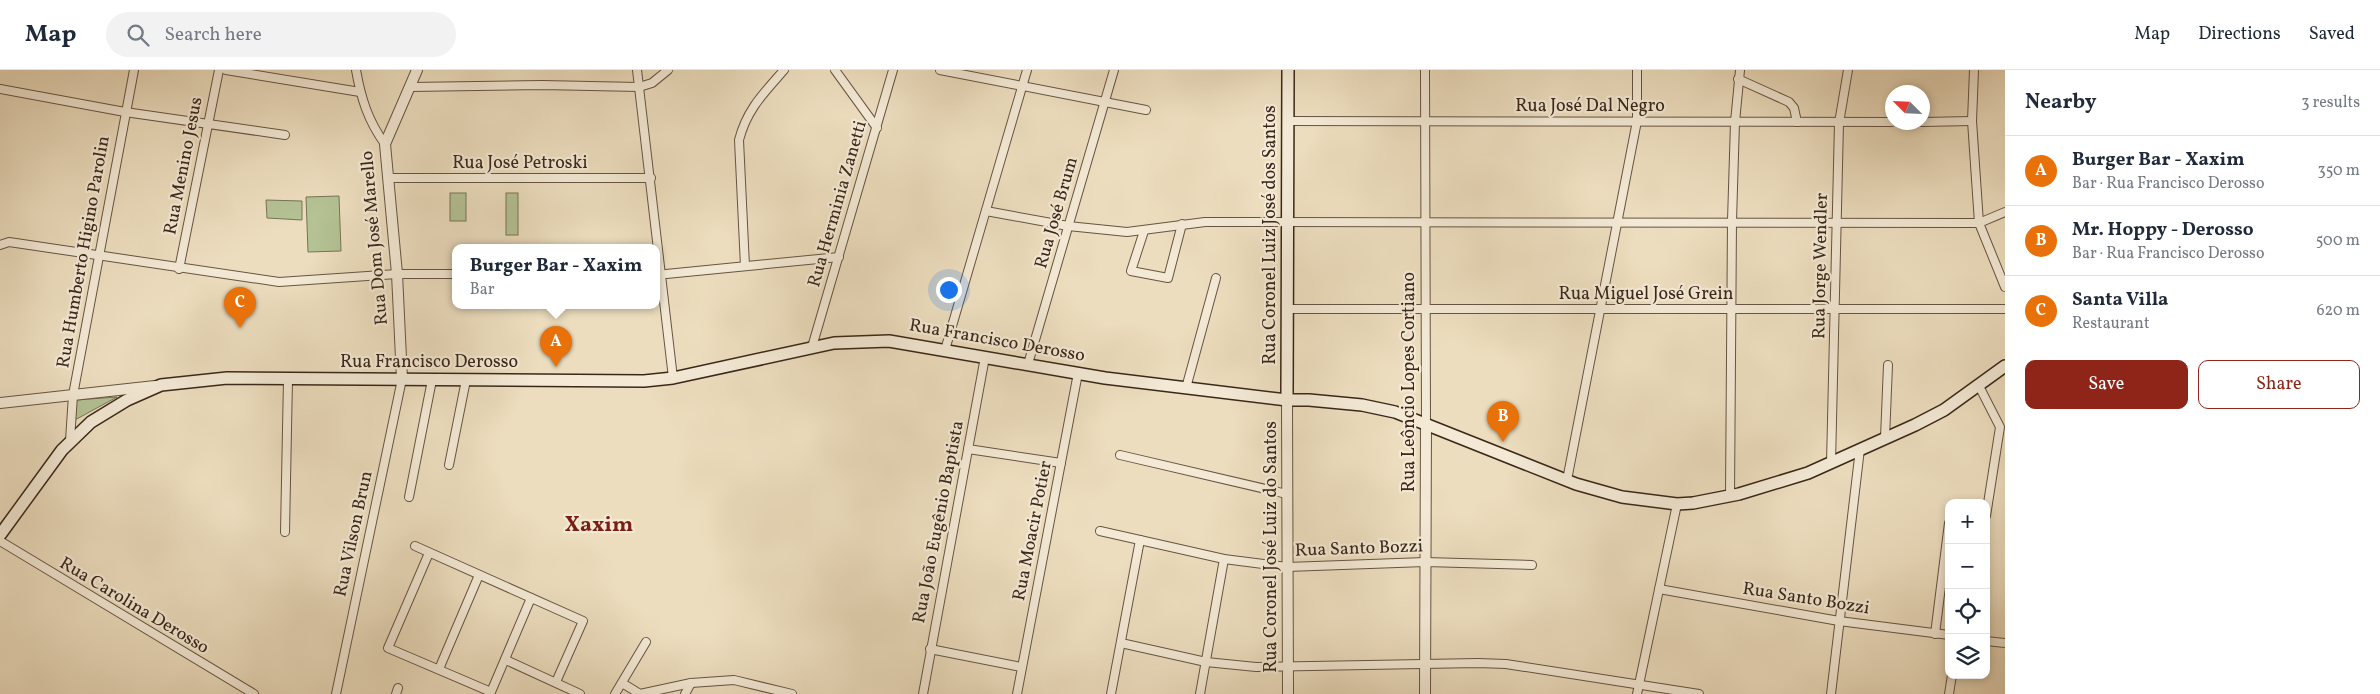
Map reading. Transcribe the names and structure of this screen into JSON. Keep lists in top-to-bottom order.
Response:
{
  "streets": {
    "main road": ["Rua Coronel Luiz José dos Santos", "Rua Francisco Derosso"],
    "street": [
      "Rua José Dal Negro",
      "Rua José Petroski",
      "Rua Menino Jesus",
      "Rua Herminia Zanetti",
      "Rua José Brum",
      "Rua Dom José Marello",
      "Rua Humberto Higino Parolin",
      "Rua Jorge Wendler",
      "Rua Miguel José Grein",
      "Rua Leôncio Lopes Cortiano",
      "Rua João Eugênio Baptista",
      "Rua Moacir Potier",
      "Rua Vilson Brun",
      "Rua Coronel José Luiz do Santos",
      "Rua Santo Bozzi",
      "Rua Carolina Derosso"
    ]
  },
  "crossings": [
    ["Rua José Dal Negro", "Rua Coronel Luiz José dos Santos"],
    ["Rua José Dal Negro", "Rua Jorge Wendler"],
    ["Rua José Dal Negro", "Rua Leôncio Lopes Cortiano"],
    ["Rua José Petroski", "Rua Dom José Marello"],
    ["Rua Herminia Zanetti", "Rua Francisco Derosso"],
    ["Rua José Brum", "Rua Francisco Derosso"],
    ["Rua Coronel Luiz José dos Santos", "Rua Miguel José Grein"],
    ["Rua Coronel Luiz José dos Santos", "Rua Francisco Derosso"],
    ["Rua Coronel Luiz José dos Santos", "Rua Coronel José Luiz do Santos"],
    ["Rua Dom José Marello", "Rua Francisco Derosso"],
    ["Rua Dom José Marello", "Rua Vilson Brun"],
    ["Rua Humberto Higino Parolin", "Rua Francisco Derosso"],
    ["Rua Jorge Wendler", "Rua Miguel José Grein"],
    ["Rua Jorge Wendler", "Rua Francisco Derosso"],
    ["Rua Miguel José Grein", "Rua Leôncio Lopes Cortiano"],
    ["Rua Francisco Derosso", "Rua Leôncio Lopes Cortiano"],
    ["Rua Francisco Derosso", "Rua João Eugênio Baptista"],
    ["Rua Francisco Derosso", "Rua Moacir Potier"],
    ["Rua Francisco Derosso", "Rua Vilson Brun"],
    ["Rua Francisco Derosso", "Rua Coronel José Luiz do Santos"],
    ["Rua Leôncio Lopes Cortiano", "Rua Santo Bozzi"],
    ["Rua Coronel José Luiz do Santos", "Rua Santo Bozzi"]
  ],
  "districts": ["Xaxim"],
  "north": "top left",
  "page": {
    "header": "Map",
    "search": "Search here",
    "nav": ["Map", "Directions", "Saved"],
    "heading": ["Nearby", "3 results"],
    "list": [
      {
        "mark": "A",
        "name": "Burger Bar - Xaxim",
        "note": "Bar · Rua Francisco Derosso",
        "value": "350 m"
      },
      {
        "mark": "B",
        "name": "Mr. Hoppy - Derosso",
        "note": "Bar · Rua Francisco Derosso",
        "value": "500 m"
      },
      {
        "mark": "C",
        "name": "Santa Villa",
        "note": "Restaurant",
        "value": "620 m"
      }
    ],
    "popup": ["Burger Bar - Xaxim", "Bar"],
    "pins": ["C", "A", "B"],
    "buttons": ["Save", "Share"],
    "map_buttons": ["+", "−"]
  }
}
